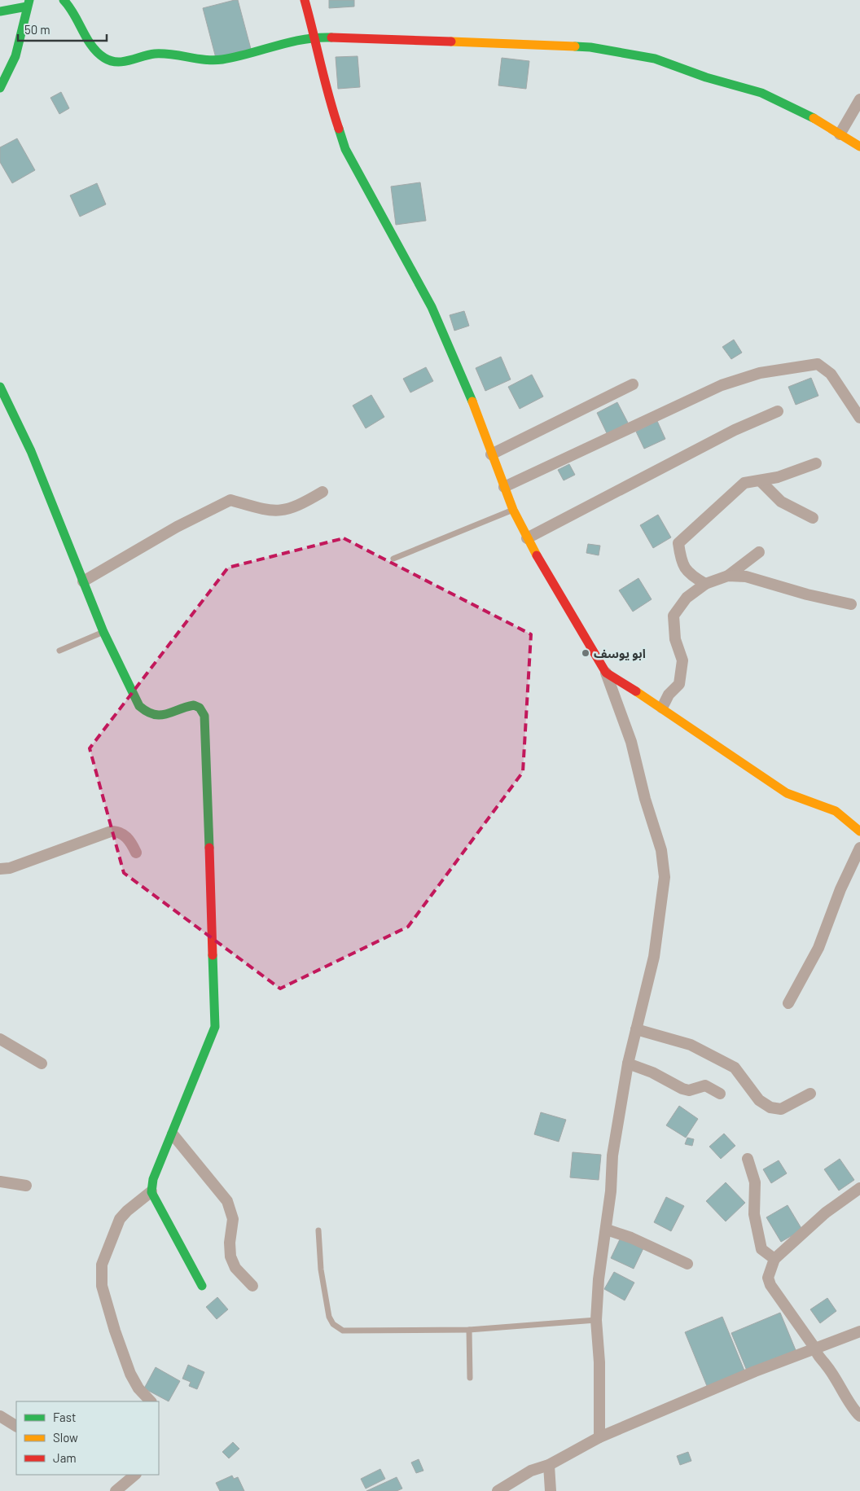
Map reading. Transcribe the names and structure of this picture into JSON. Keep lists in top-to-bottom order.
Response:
{
  "places": ["ابو يوسف"],
  "legend": ["Fast", "Slow", "Jam"],
  "scale_bar": "50 m"
}
